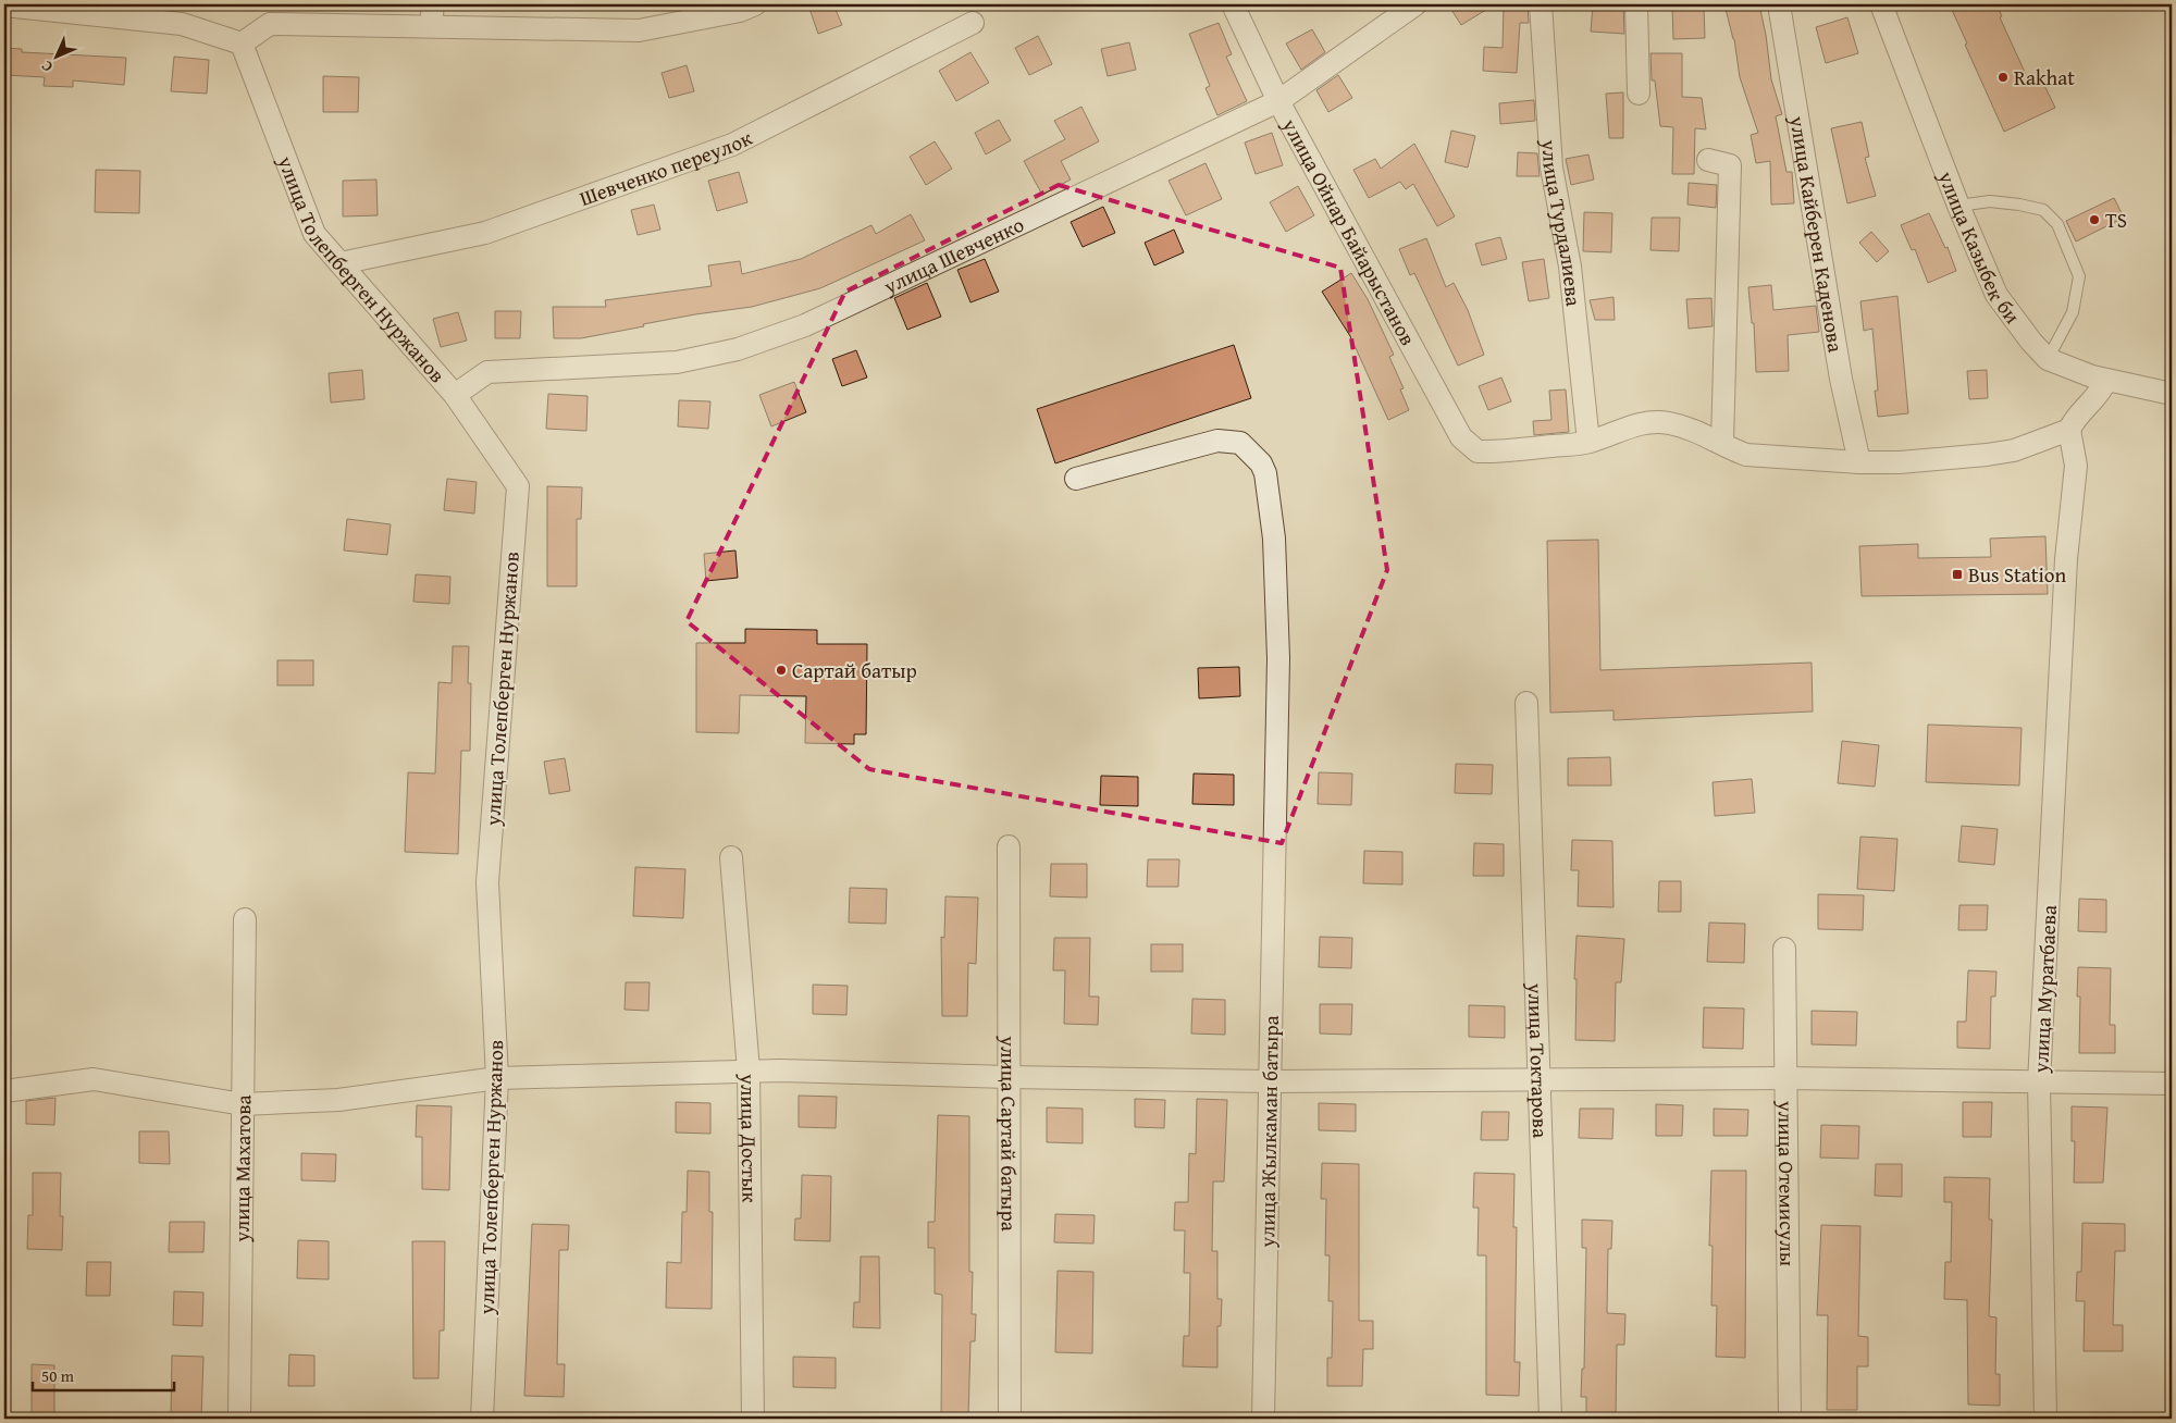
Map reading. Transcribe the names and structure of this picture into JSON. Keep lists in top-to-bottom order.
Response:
{
  "streets": {
    "street": [
      "Шевченко переулок",
      "улица Турдалиева",
      "улица Ойнар Байарыстанов",
      "улица Кайберен Каденова",
      "улица Казыбек би",
      "улица Шевченко",
      "улица Толепберген Нуржанов",
      "улица Муратбаева",
      "улица Токтарова",
      "улица Жылкаман батыра",
      "улица Сартай батыра",
      "улица Достык",
      "улица Махатова",
      "улица Отемисулы"
    ]
  },
  "crossings": [
    ["Шевченко переулок", "улица Толепберген Нуржанов"],
    ["улица Турдалиева", "улица Ойнар Байарыстанов"],
    ["улица Ойнар Байарыстанов", "улица Шевченко"],
    ["улица Шевченко", "улица Толепберген Нуржанов"]
  ],
  "places": {
    "other": ["Rakhat", "TS", "Сартай батыр"],
    "transit": ["Bus Station"]
  },
  "scale_bar": "50 m",
  "north": "bottom left"
}
